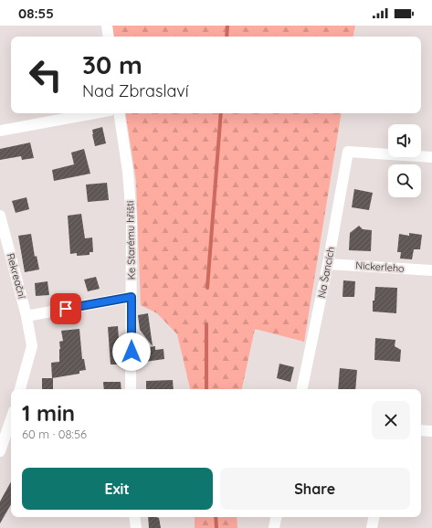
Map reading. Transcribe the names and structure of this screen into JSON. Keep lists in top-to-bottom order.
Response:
{
  "streets": {
    "street": [
      "Ke Starému hřišti",
      "Nickerleho",
      "Na Šancích",
      "Rekreační"
    ]
  },
  "crossings": [
    ["Nickerleho", "Na Šancích"]
  ],
  "page": {
    "status": "08:55",
    "turn": ["30 m", "Nad Zbraslaví"],
    "heading": ["1 min", "60 m · 08:56"],
    "buttons": ["Exit", "Share"]
  }
}
